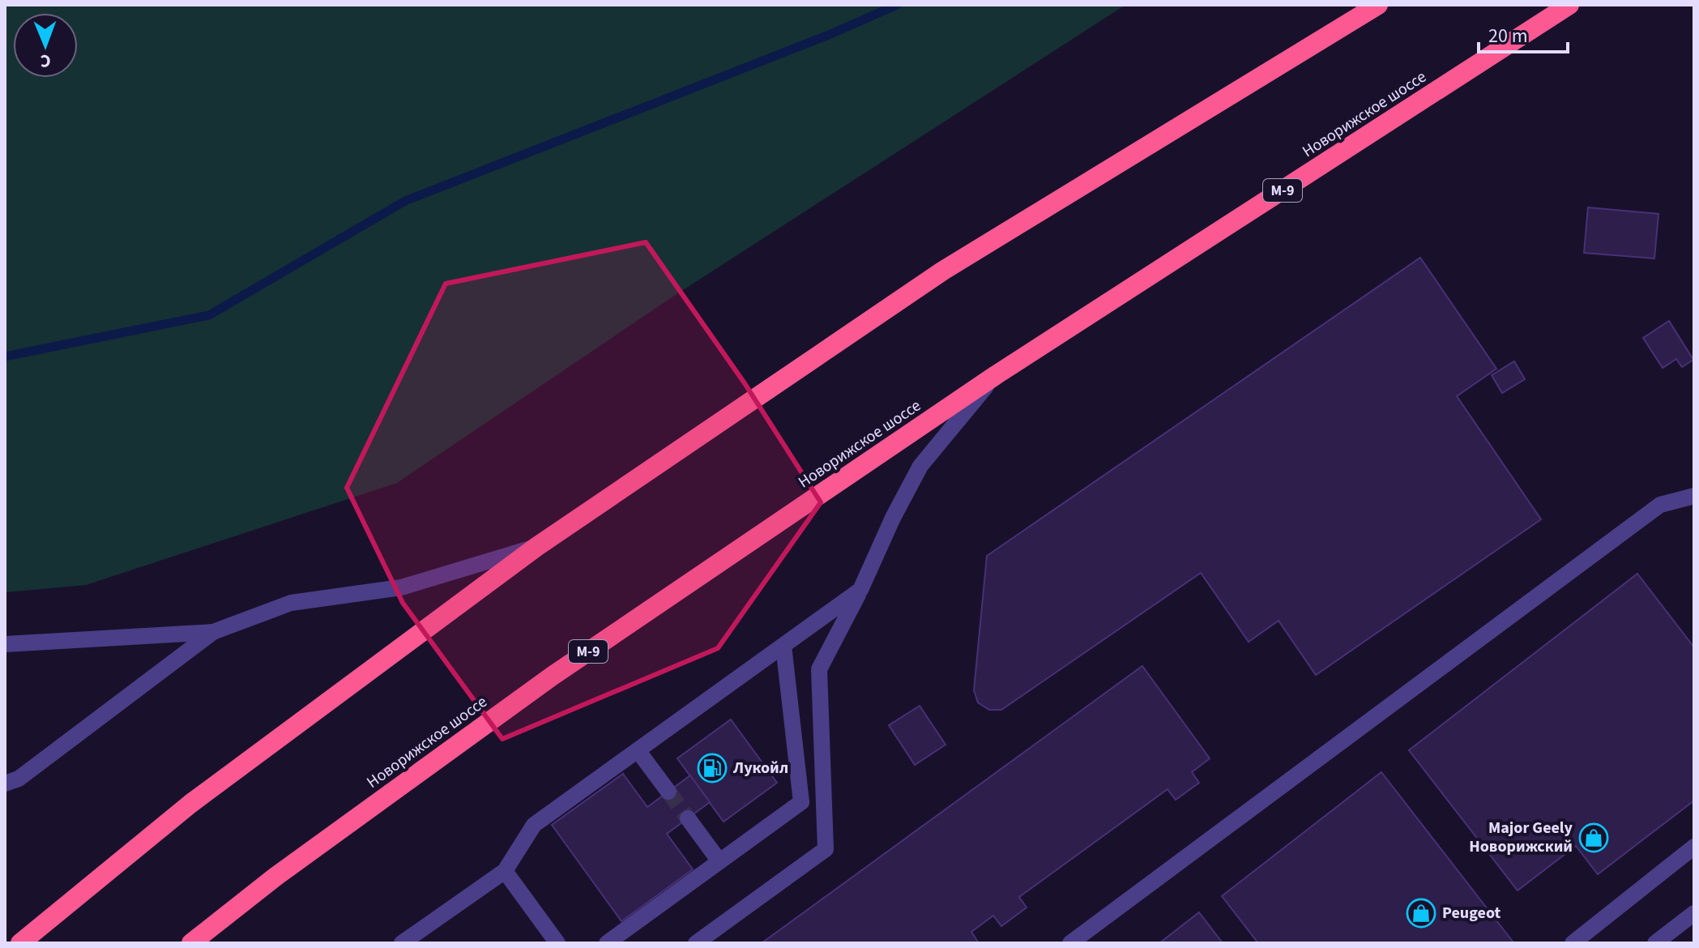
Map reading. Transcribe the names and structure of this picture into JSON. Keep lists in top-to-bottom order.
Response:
{
  "streets": {
    "highway": ["Новорижское шоссе", "М-9"]
  },
  "places": {
    "fuel station": ["Лукойл"],
    "shop": ["Major Geely Новорижский", "Peugeot"]
  },
  "scale_bar": "20 m",
  "north": "bottom"
}
